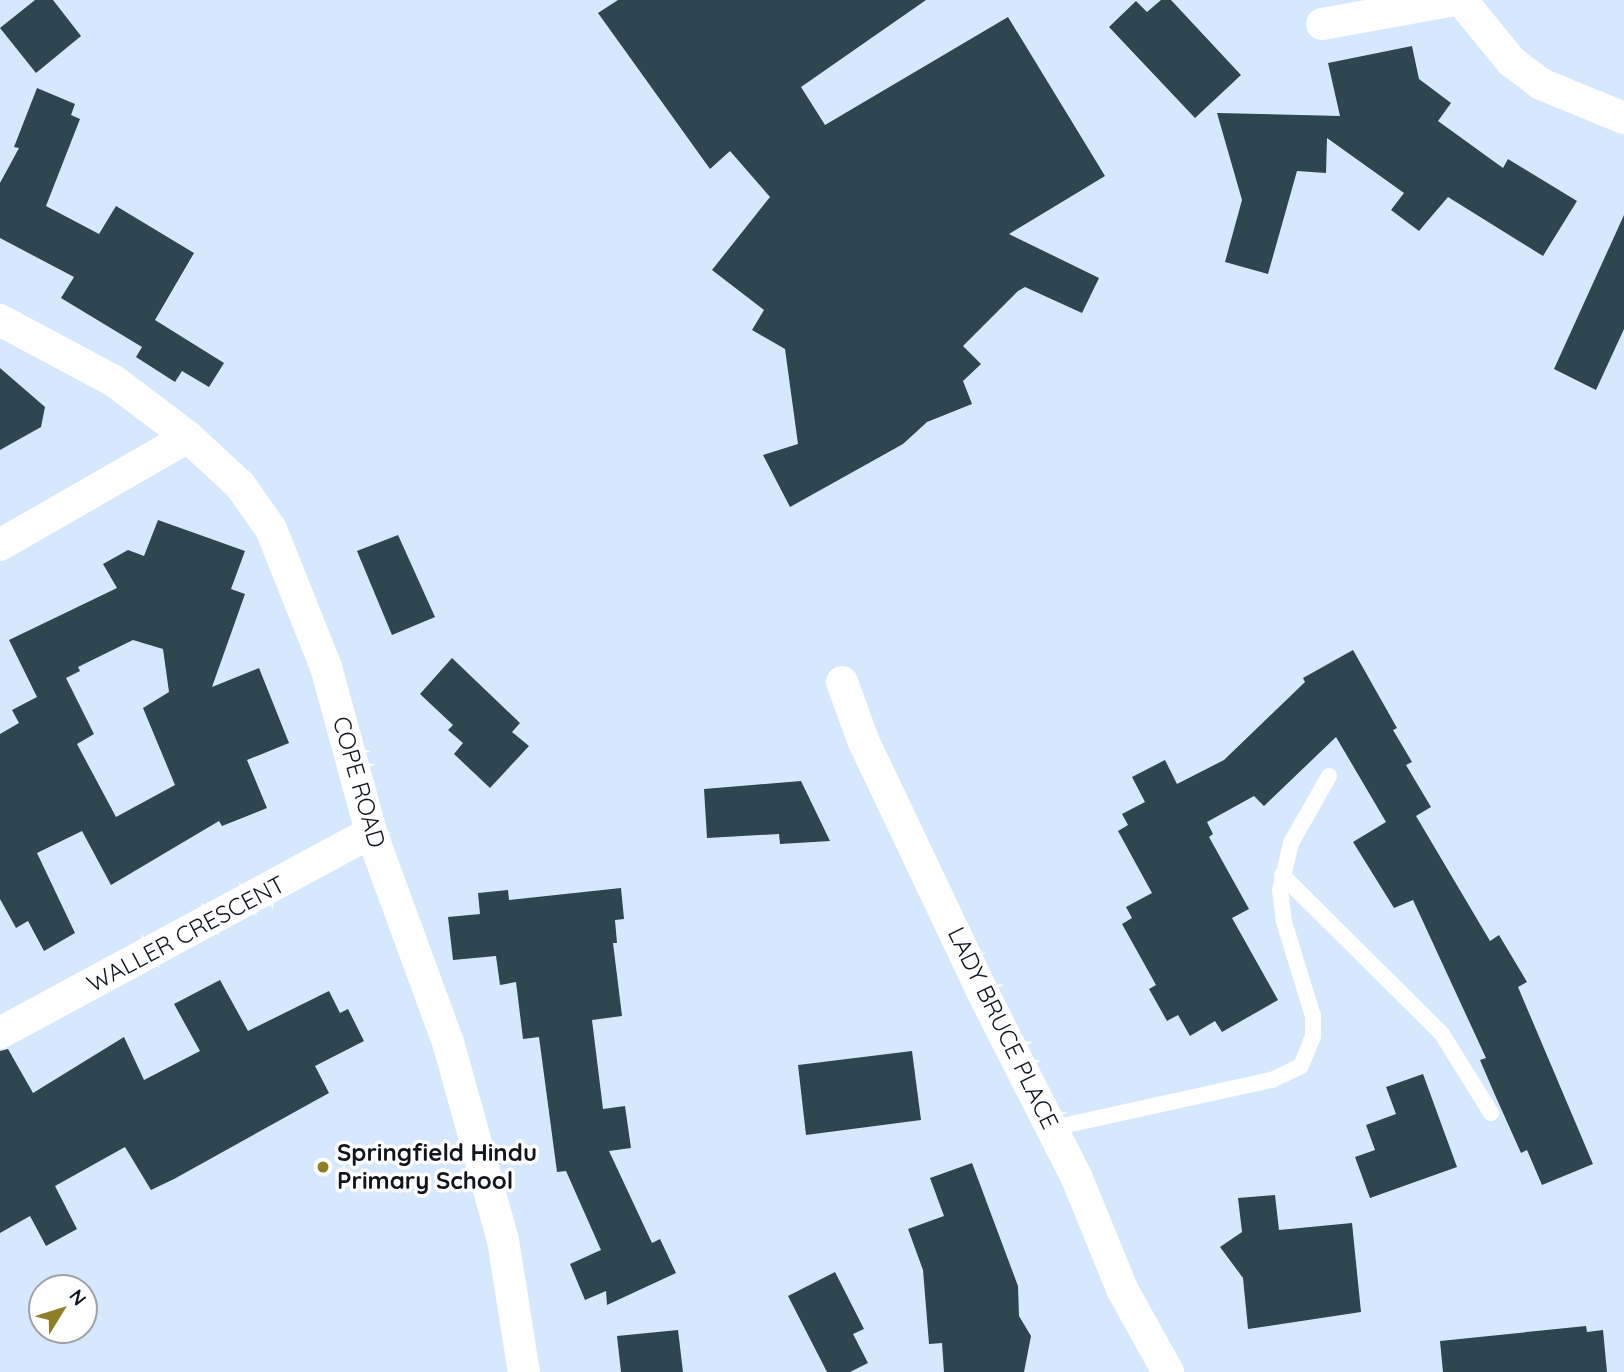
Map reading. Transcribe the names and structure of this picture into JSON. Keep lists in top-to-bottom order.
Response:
{
  "streets": {
    "street": ["COPE ROAD", "WALLER CRESCENT", "LADY BRUCE PLACE"]
  },
  "crossings": [
    ["COPE ROAD", "WALLER CRESCENT"]
  ],
  "places": ["Springfield Hindu Primary School"],
  "north": "top right"
}
